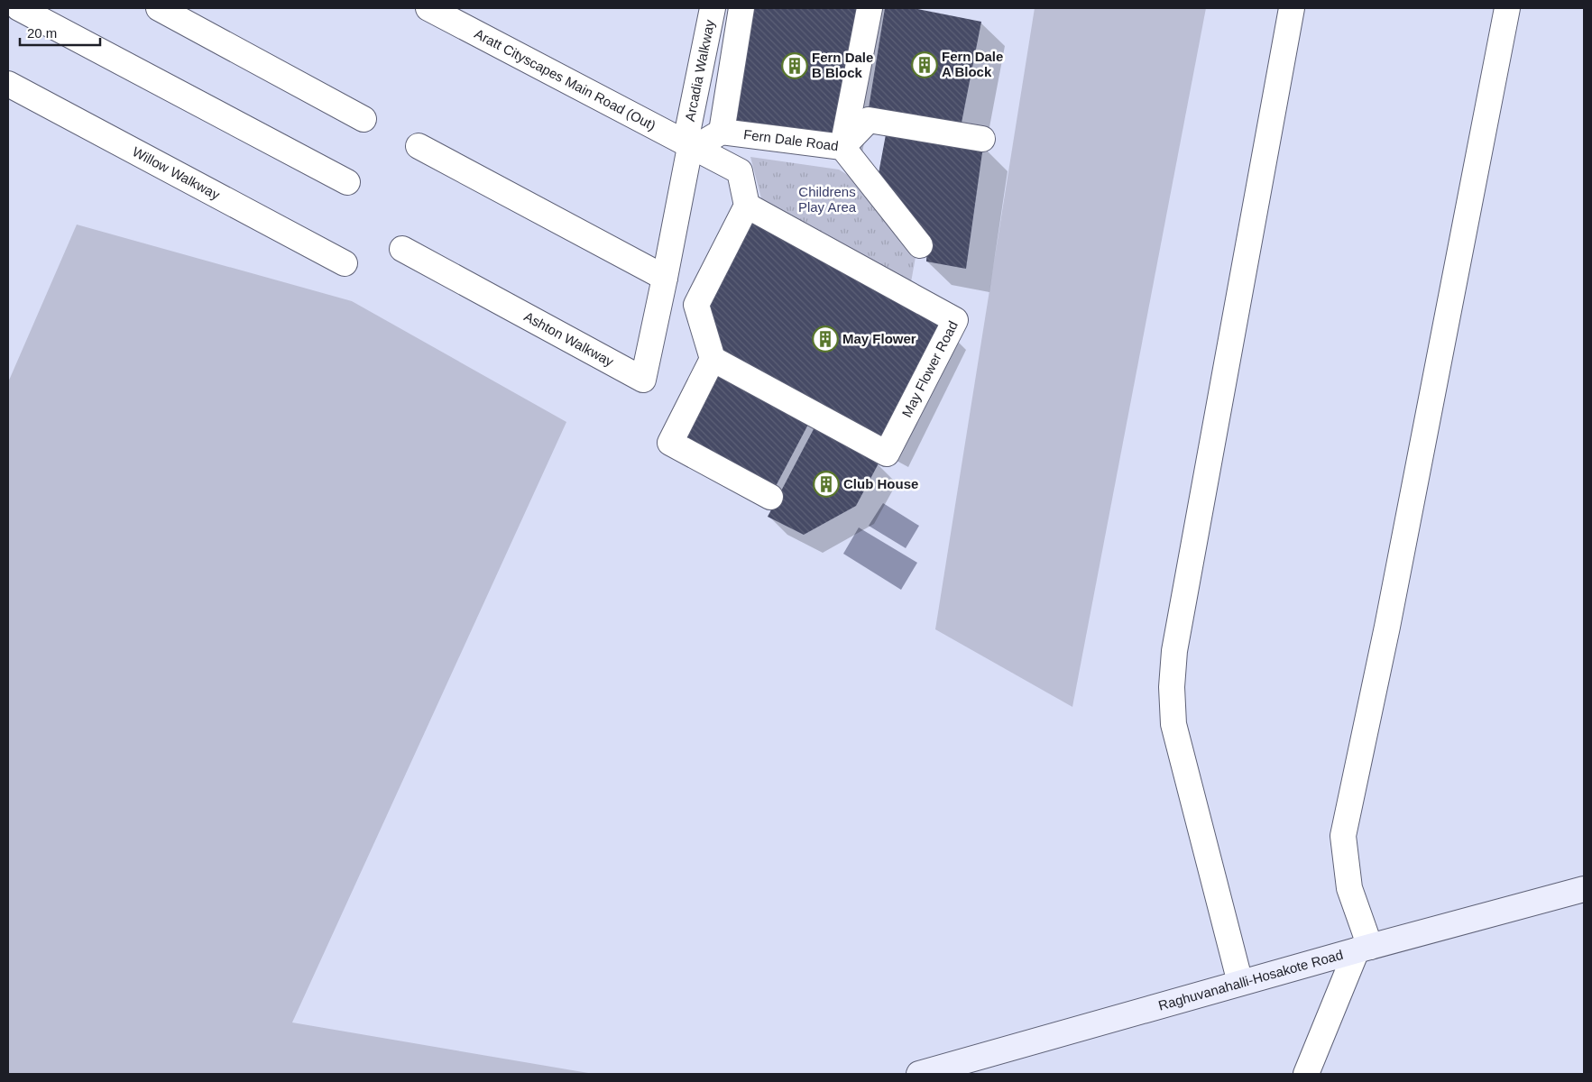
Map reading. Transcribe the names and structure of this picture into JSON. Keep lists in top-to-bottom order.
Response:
{
  "streets": {
    "main road": ["Raghuvanahalli-Hosakote Road"],
    "street": [
      "Arcadia Walkway",
      "Aratt Cityscapes Main Road (Out)",
      "Fern Dale Road",
      "Willow Walkway",
      "Ashton Walkway",
      "May Flower Road"
    ]
  },
  "crossings": [
    ["Arcadia Walkway", "Aratt Cityscapes Main Road (Out)"],
    ["Arcadia Walkway", "Fern Dale Road"],
    ["Arcadia Walkway", "Ashton Walkway"],
    ["Aratt Cityscapes Main Road (Out)", "Fern Dale Road"],
    ["Aratt Cityscapes Main Road (Out)", "Ashton Walkway"],
    ["Fern Dale Road", "Ashton Walkway"]
  ],
  "parks": ["Childrens Play Area"],
  "places": {
    "building": [
      "Fern Dale A Block",
      "Fern Dale B Block",
      "May Flower",
      "Club House"
    ]
  },
  "scale_bar": "20 m"
}
